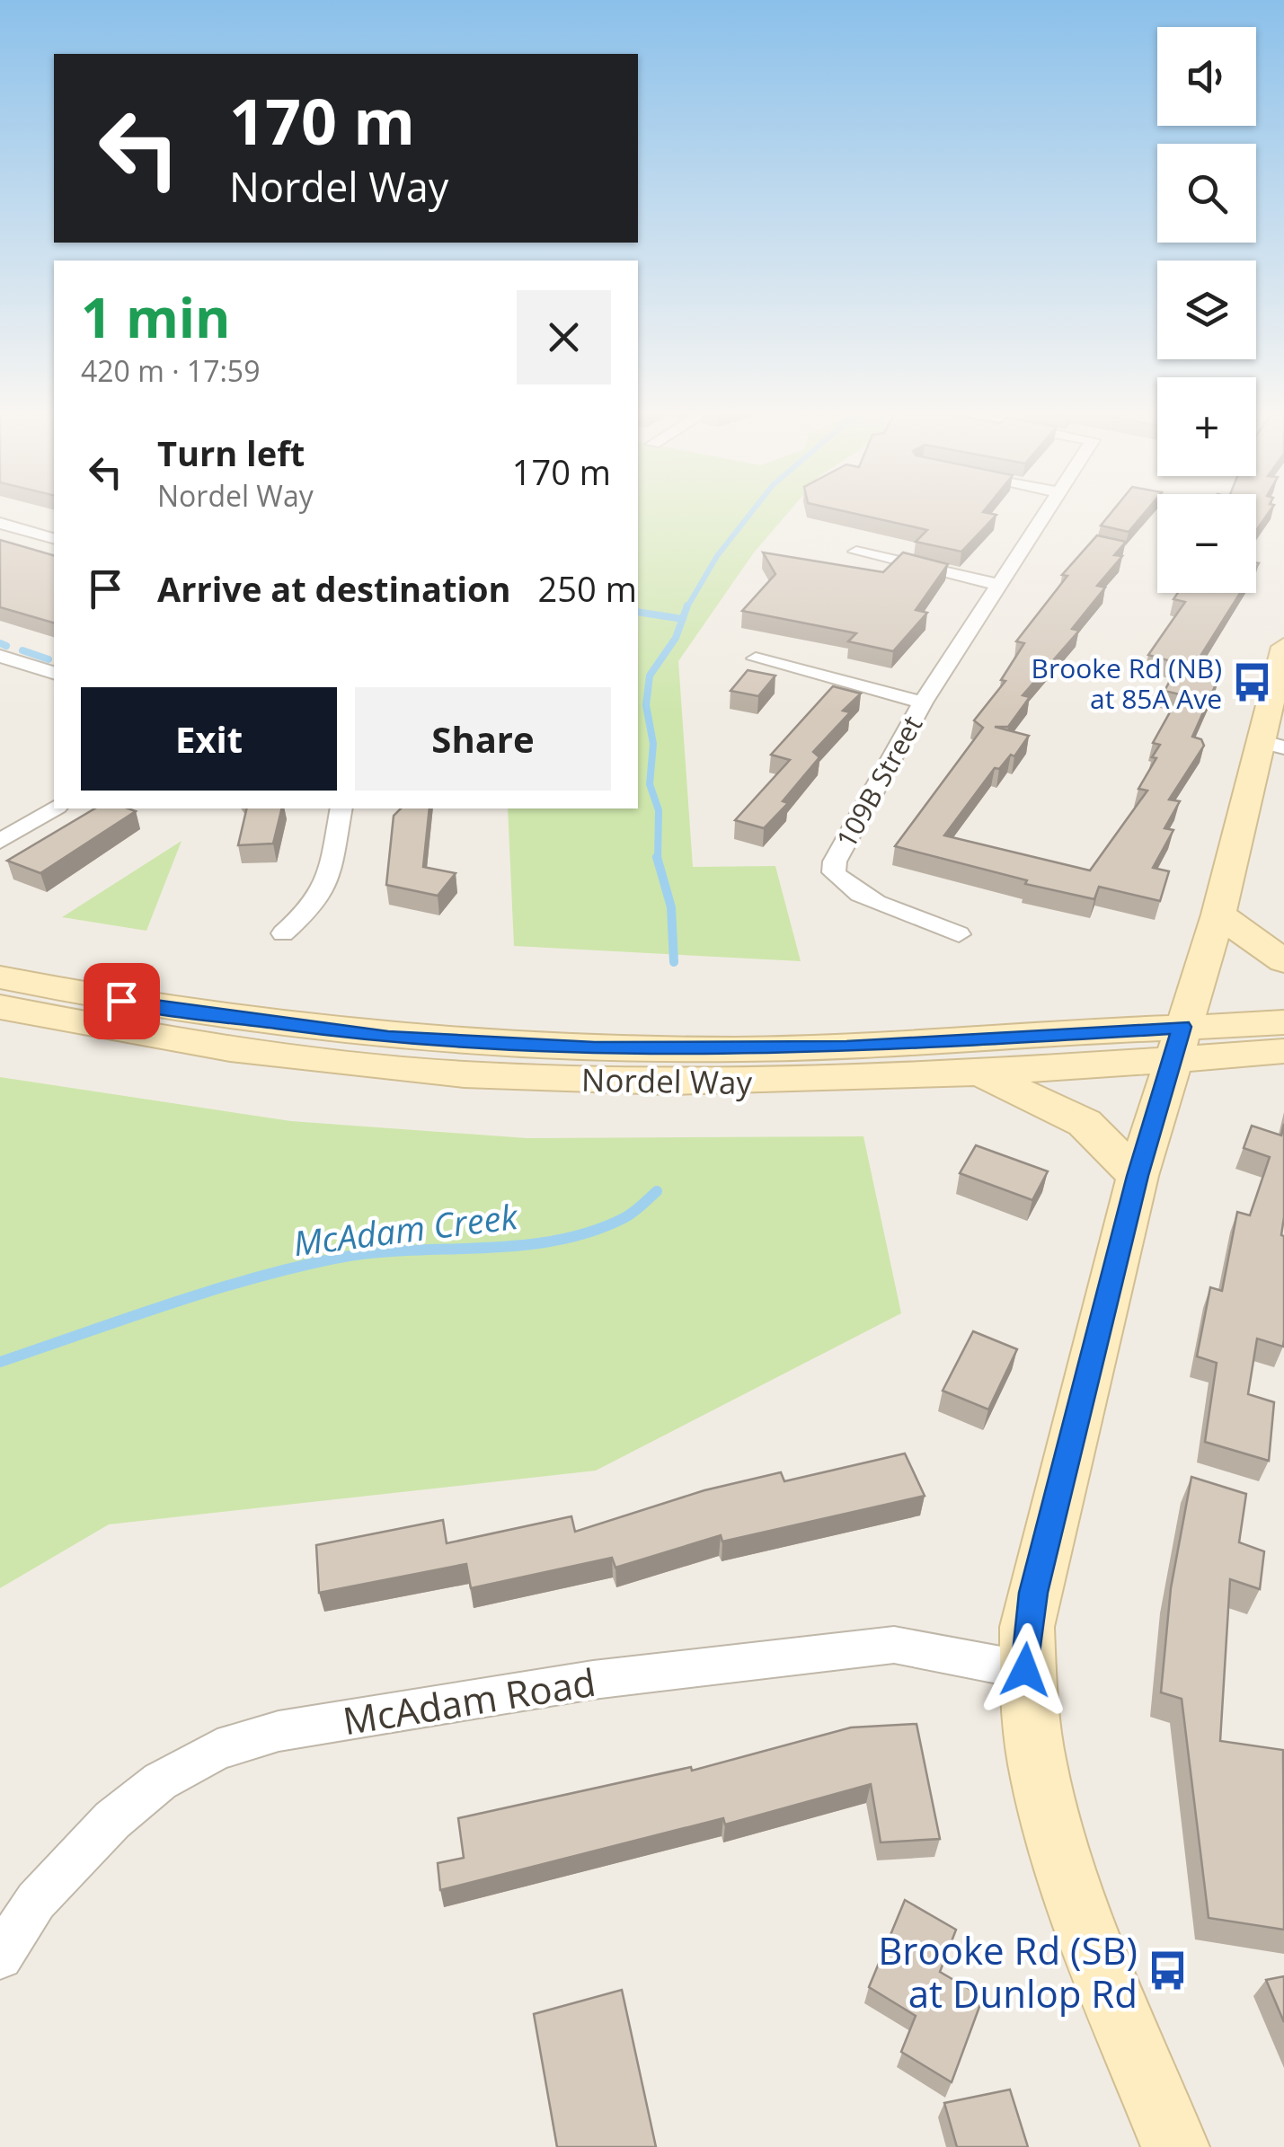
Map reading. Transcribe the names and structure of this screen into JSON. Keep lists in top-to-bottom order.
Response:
{
  "streets": {
    "main road": ["Nordel Way"],
    "street": ["109B Street", "McAdam Road"]
  },
  "water": ["McAdam Creek"],
  "places": {
    "bus stop": ["Brooke Rd (NB) at 85A Ave", "Brooke Rd (SB) at Dunlop Rd"]
  },
  "page": {
    "map_buttons": ["+", "−"],
    "turn": ["170 m", "Nordel Way"],
    "heading": ["1 min", "420 m · 17:59"],
    "list": [
      {
        "name": "Turn left",
        "note": "Nordel Way",
        "value": "170 m"
      },
      {
        "name": "Arrive at destination",
        "value": "250 m"
      }
    ],
    "buttons": ["Exit", "Share"]
  }
}
